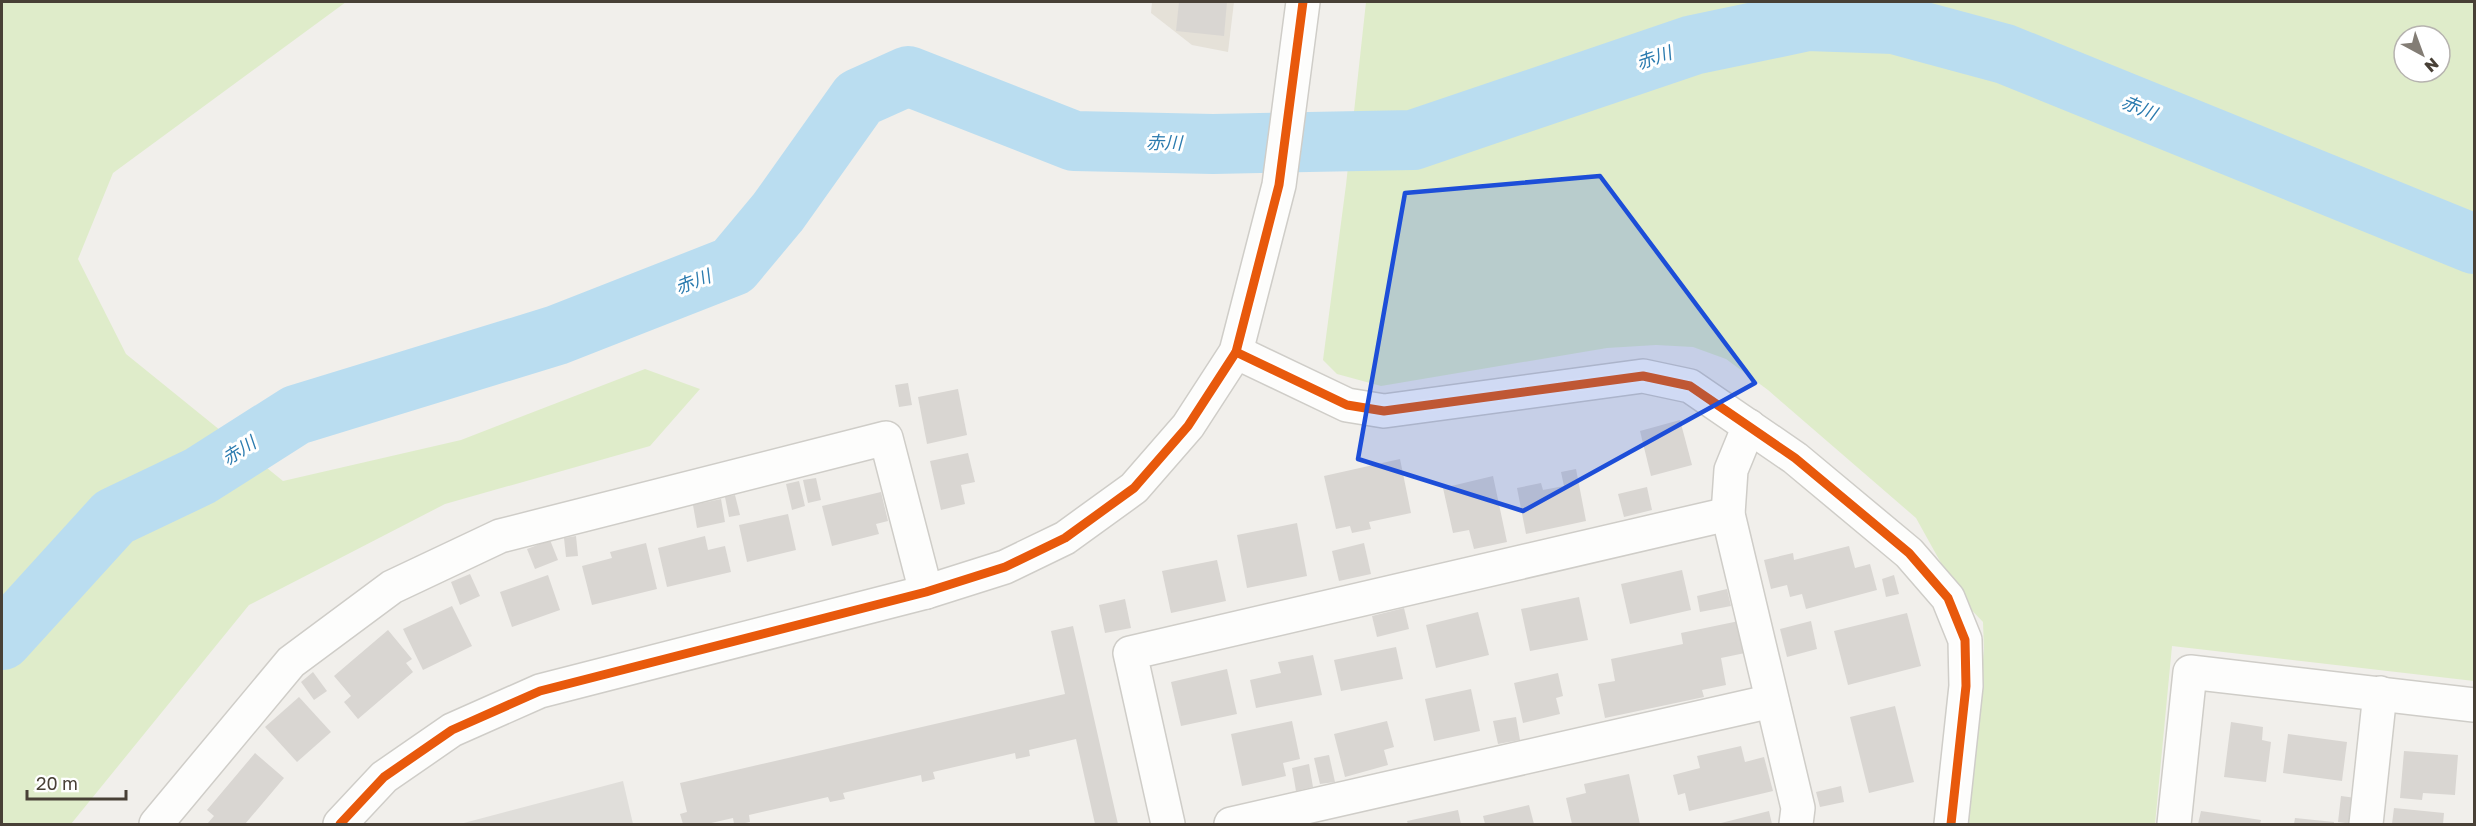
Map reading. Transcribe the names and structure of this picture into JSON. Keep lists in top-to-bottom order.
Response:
{
  "water": ["赤川"],
  "scale_bar": "20 m",
  "north": "bottom right"
}
